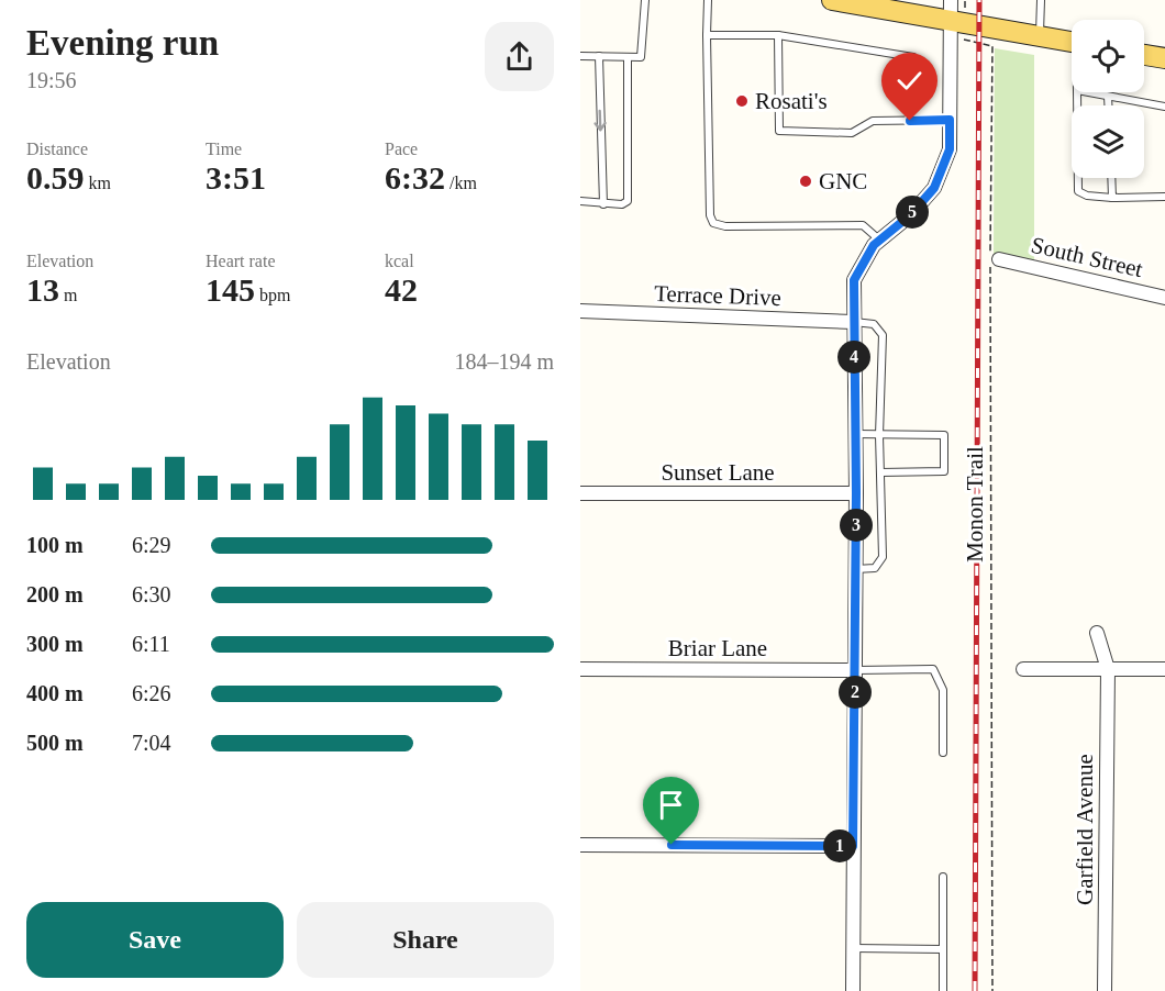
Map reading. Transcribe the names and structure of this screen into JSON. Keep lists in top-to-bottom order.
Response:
{
  "streets": {
    "street": [
      "South Street",
      "Terrace Drive",
      "Sunset Lane",
      "Briar Lane",
      "Garfield Avenue"
    ],
    "path": ["Monon Trail"]
  },
  "places": ["Rosati's", "GNC"],
  "page": {
    "heading": ["Evening run", "19:56"],
    "stats": [
      ["Distance", "0.59 km"],
      ["Time", "3:51"],
      ["Pace", "6:32 /km"],
      ["Elevation", "13 m"],
      ["Heart rate", "145 bpm"],
      ["kcal", "42"]
    ],
    "pins": [
      "5",
      "4",
      "3",
      "2",
      "1"
    ],
    "chart": ["Elevation", "184–194 m"],
    "list": [
      {
        "name": "100 m",
        "note": "6:29"
      },
      {
        "name": "200 m",
        "note": "6:30"
      },
      {
        "name": "300 m",
        "note": "6:11"
      },
      {
        "name": "400 m",
        "note": "6:26"
      },
      {
        "name": "500 m",
        "note": "7:04"
      }
    ],
    "buttons": ["Save", "Share"]
  }
}
